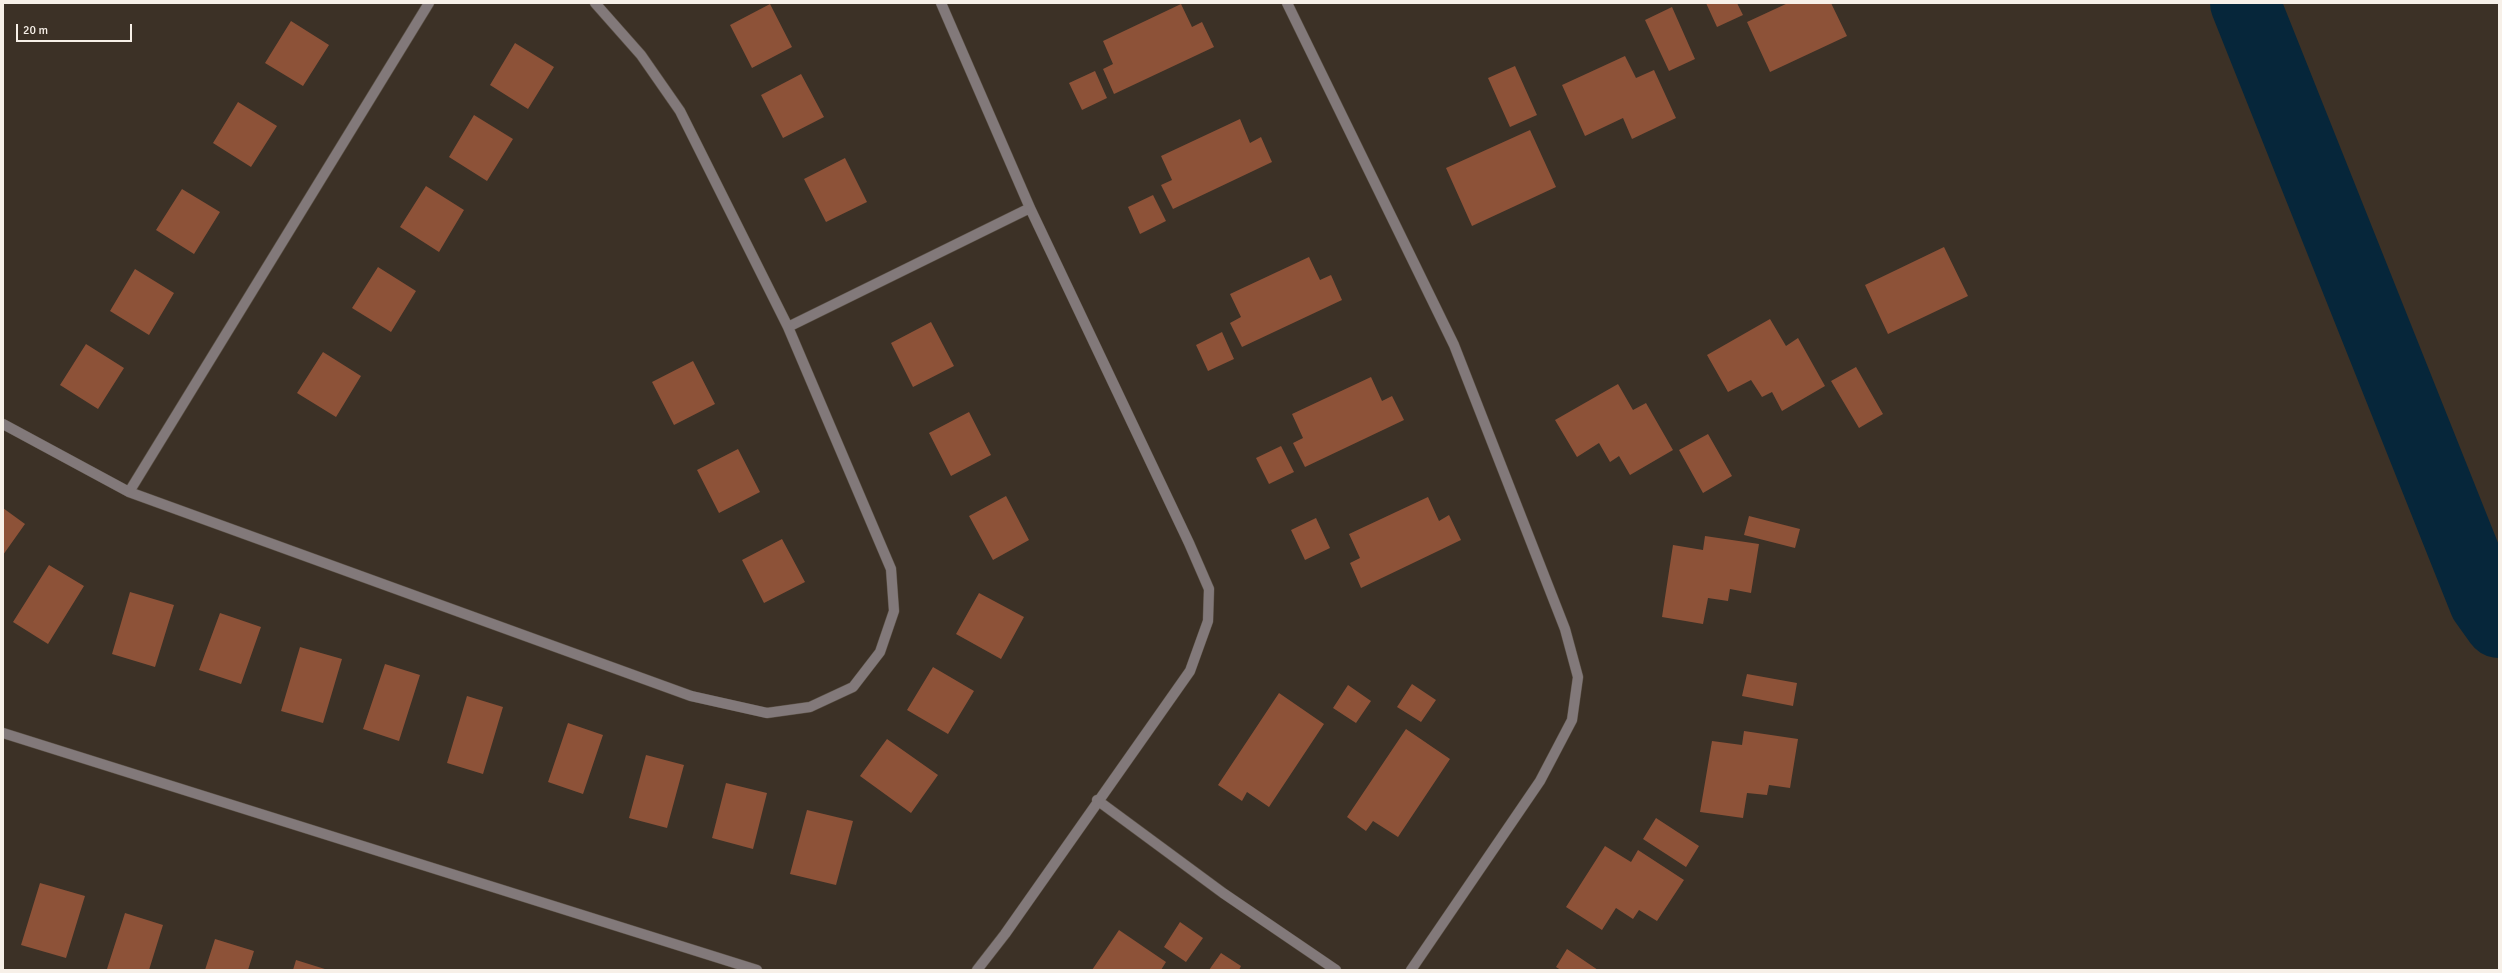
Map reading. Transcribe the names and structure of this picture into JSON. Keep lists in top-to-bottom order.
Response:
{
  "scale_bar": "20 m"
}
